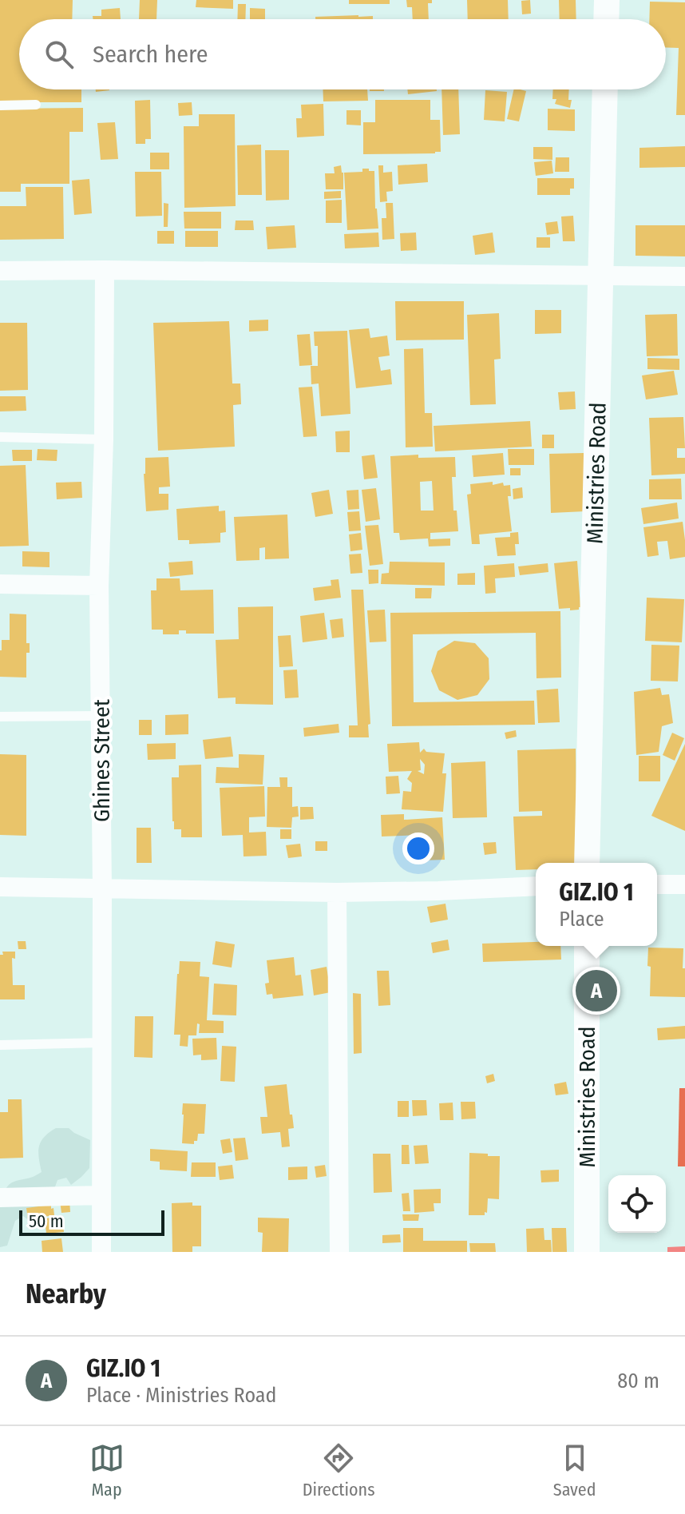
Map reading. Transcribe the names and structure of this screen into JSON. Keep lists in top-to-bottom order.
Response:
{
  "streets": {
    "street": ["Ministries Road", "Ghines Street"]
  },
  "scale_bar": "50 m",
  "page": {
    "search": "Search here",
    "popup": ["GIZ.IO 1", "Place"],
    "pins": "A",
    "scale": "50 m",
    "heading": "Nearby",
    "list": [
      {
        "mark": "A",
        "name": "GIZ.IO 1",
        "note": "Place · Ministries Road",
        "value": "80 m"
      }
    ],
    "nav": ["Map", "Directions", "Saved"]
  }
}
